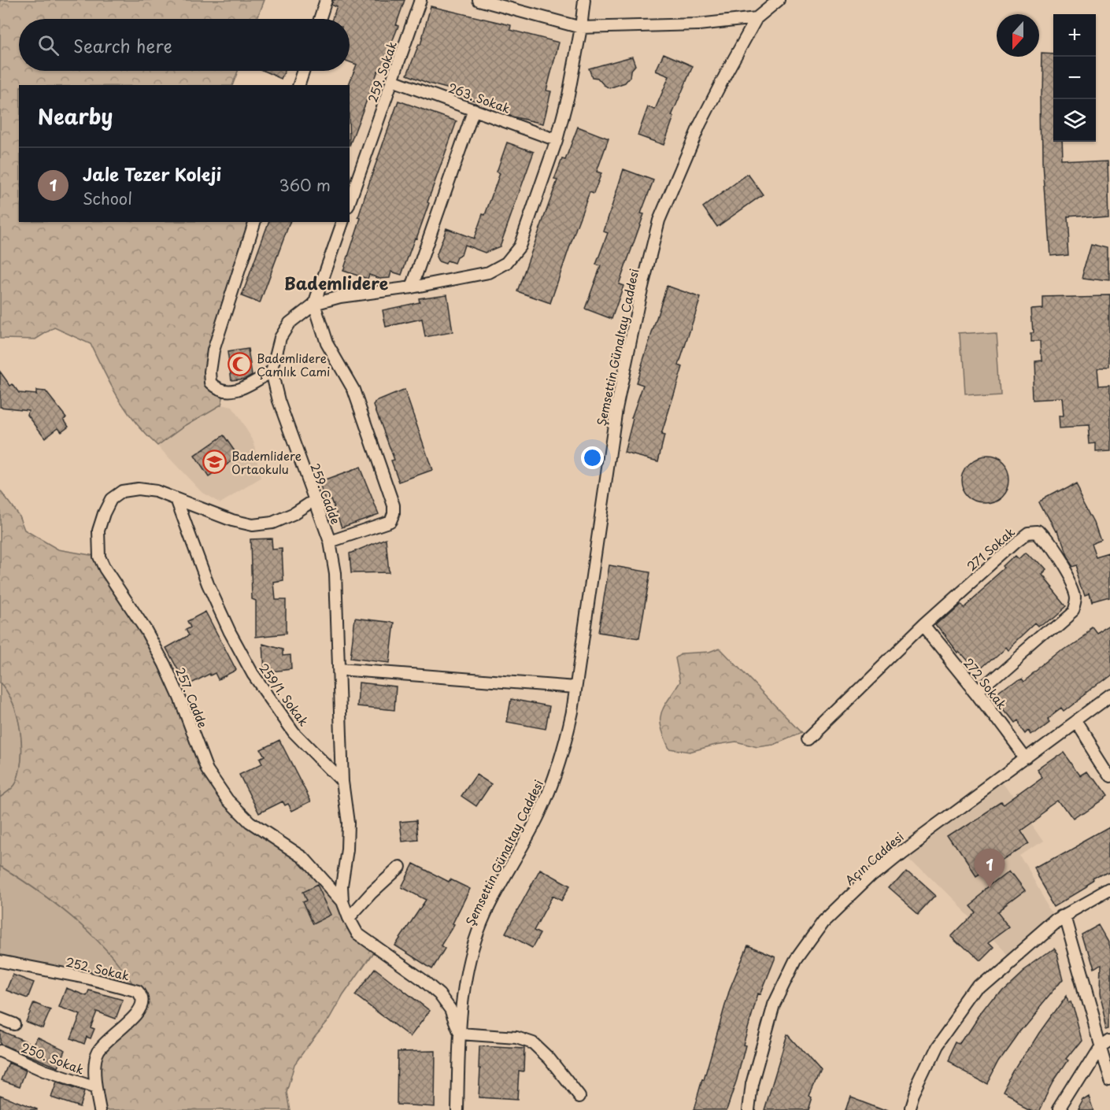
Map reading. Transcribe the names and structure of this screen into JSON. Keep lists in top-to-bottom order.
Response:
{
  "streets": {
    "street": [
      "259. Sokak",
      "263. Sokak",
      "Şemsettin Günaltay Caddesi",
      "259. Cadde",
      "271 Sokak",
      "272 Sokak",
      "259/1. Sokak",
      "257. Cadde",
      "Açın Caddesi",
      "252. Sokak",
      "250. Sokak"
    ]
  },
  "crossings": [
    ["259. Sokak", "263. Sokak"],
    ["Şemsettin Günaltay Caddesi", "257. Cadde"],
    ["259. Cadde", "259/1. Sokak"],
    ["259. Cadde", "257. Cadde"],
    ["271 Sokak", "272 Sokak"],
    ["272 Sokak", "Açın Caddesi"],
    ["259/1. Sokak", "257. Cadde"],
    ["252. Sokak", "250. Sokak"]
  ],
  "districts": ["Bademlidere"],
  "places": {
    "mosque": ["Bademlidere Çamlık Cami"],
    "school or university": ["Bademlidere Ortaokulu"]
  },
  "north": "bottom",
  "page": {
    "map_buttons": ["+", "−"],
    "search": "Search here",
    "heading": "Nearby",
    "list": [
      {
        "mark": "1",
        "name": "Jale Tezer Koleji",
        "note": "School",
        "value": "360 m"
      }
    ],
    "pins": "1"
  }
}
